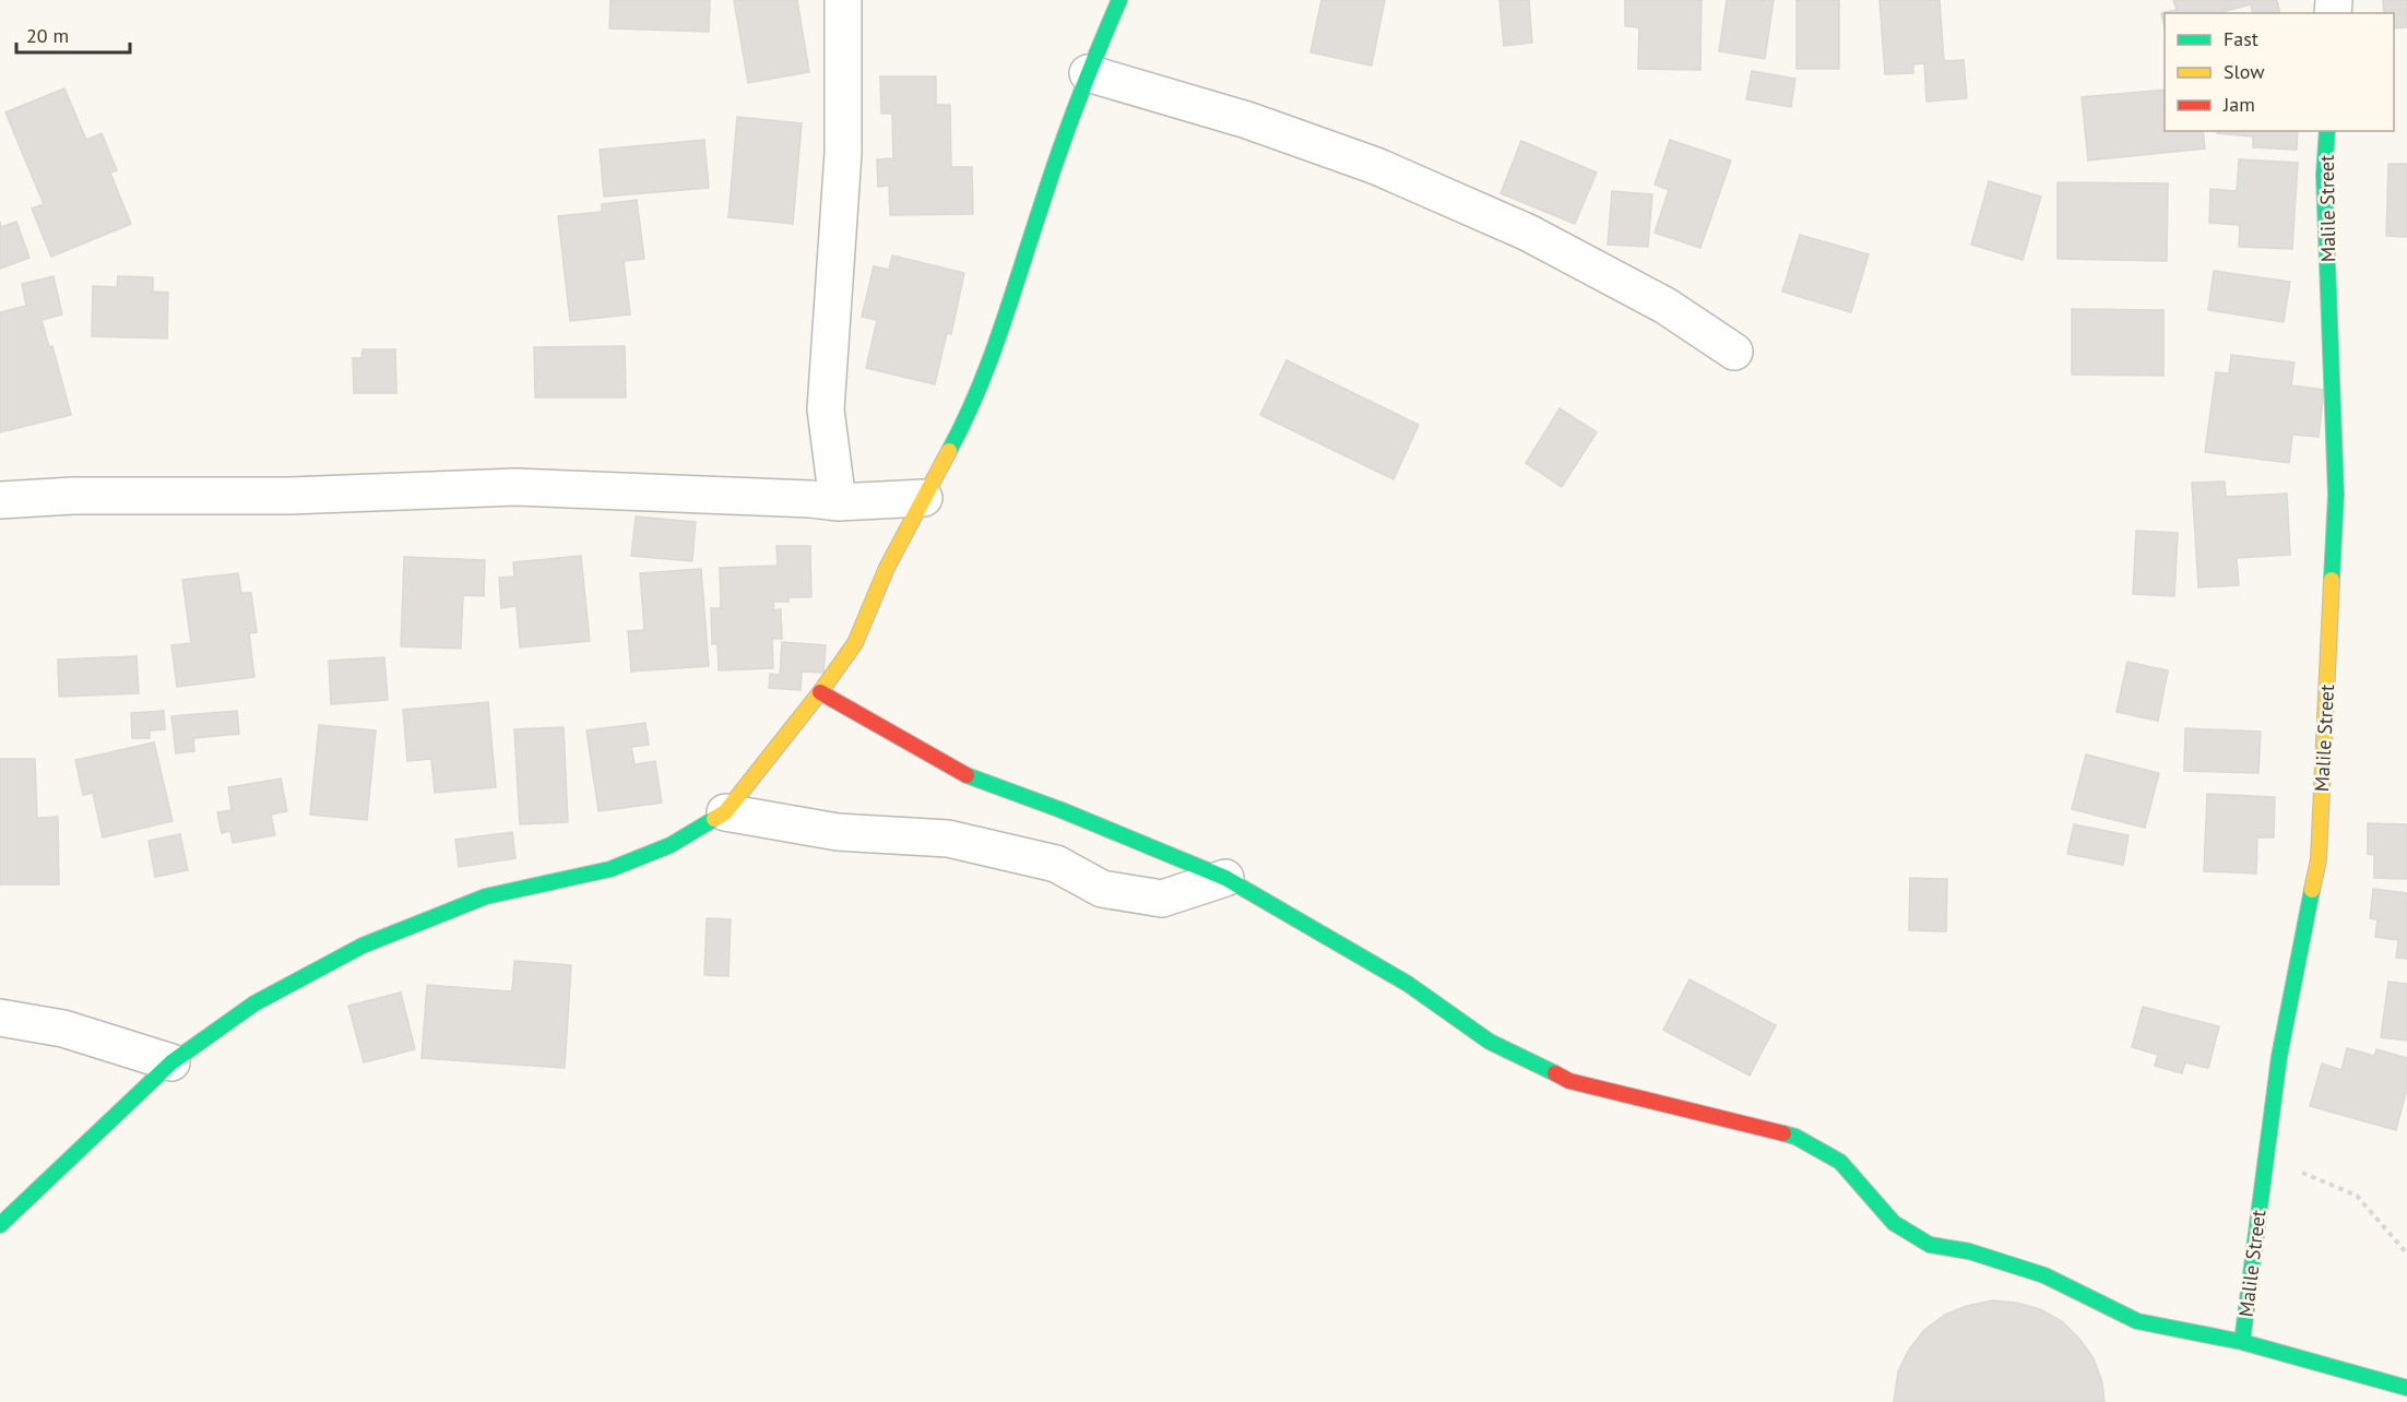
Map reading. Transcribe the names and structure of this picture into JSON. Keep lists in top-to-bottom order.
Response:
{
  "streets": {
    "street": ["Malile Street"]
  },
  "legend": ["Fast", "Slow", "Jam"],
  "scale_bar": "20 m"
}
